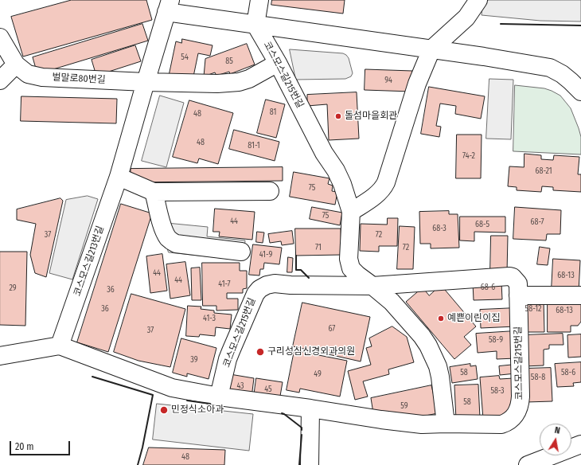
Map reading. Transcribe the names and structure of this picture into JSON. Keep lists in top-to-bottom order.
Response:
{
  "streets": {
    "main road": ["코스모스길215번길", "벌말로80번길", "코스모스길213번길"]
  },
  "crossings": [
    ["코스모스길215번길", "코스모스길213번길"],
    ["벌말로80번길", "코스모스길213번길"]
  ],
  "places": [
    "돌섬마을회관",
    "예쁜이린이집",
    "구리성심신경외과의원",
    "민정식소아과"
  ],
  "house_numbers": [
    "54",
    "85",
    "94",
    "81",
    "48",
    "48",
    "81-1",
    "74-2",
    "68-21",
    "75",
    "75",
    "44",
    "68-7",
    "68-5",
    "68-3",
    "37",
    "72",
    "71",
    "72",
    "41-9",
    "44",
    "68-13",
    "44",
    "41-7",
    "68-6",
    "29",
    "36",
    "36",
    "58-12",
    "68-13",
    "41-3",
    "67",
    "37",
    "58-9",
    "39",
    "58",
    "58-6",
    "49",
    "58-8",
    "43",
    "45",
    "58-3",
    "58",
    "59",
    "48"
  ],
  "scale_bar": "20 m",
  "north": "top"
}
